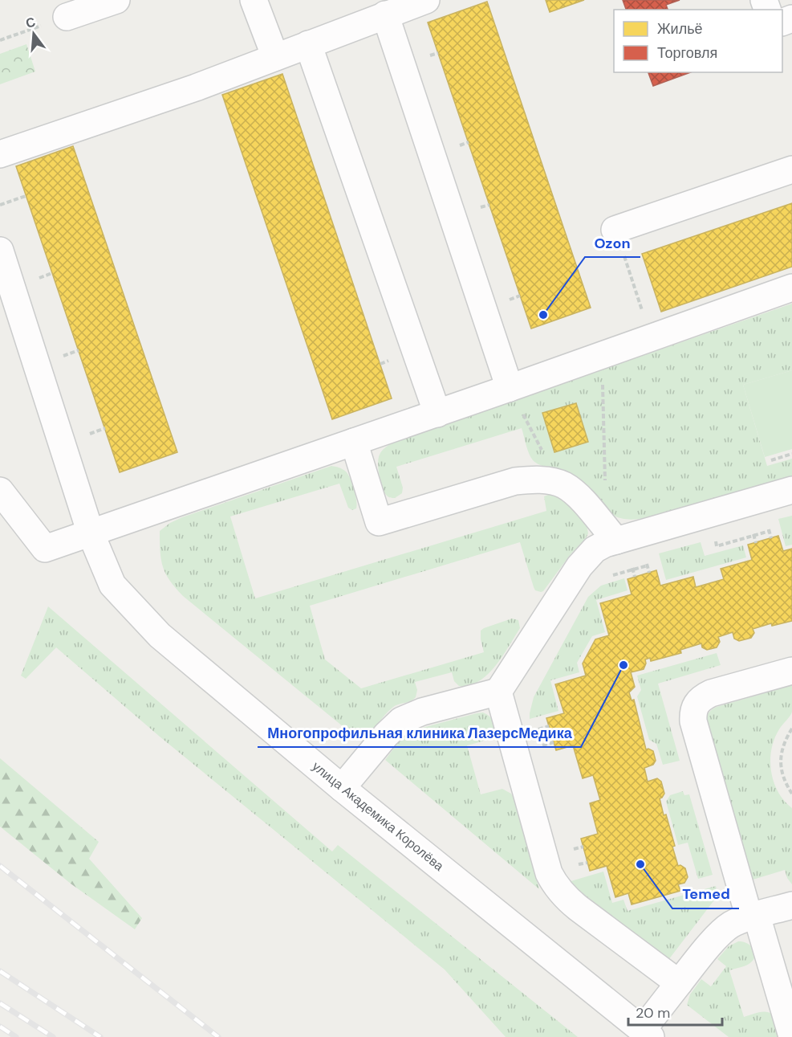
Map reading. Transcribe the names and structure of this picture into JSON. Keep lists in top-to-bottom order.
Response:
{
  "streets": {
    "street": ["улица Академика Королёва"]
  },
  "places": ["Ozon", "Многопрофильная клиника ЛазерсМедика", "Temed"],
  "legend": ["Жильё", "Торговля"],
  "scale_bar": "20 m",
  "north": "top"
}
